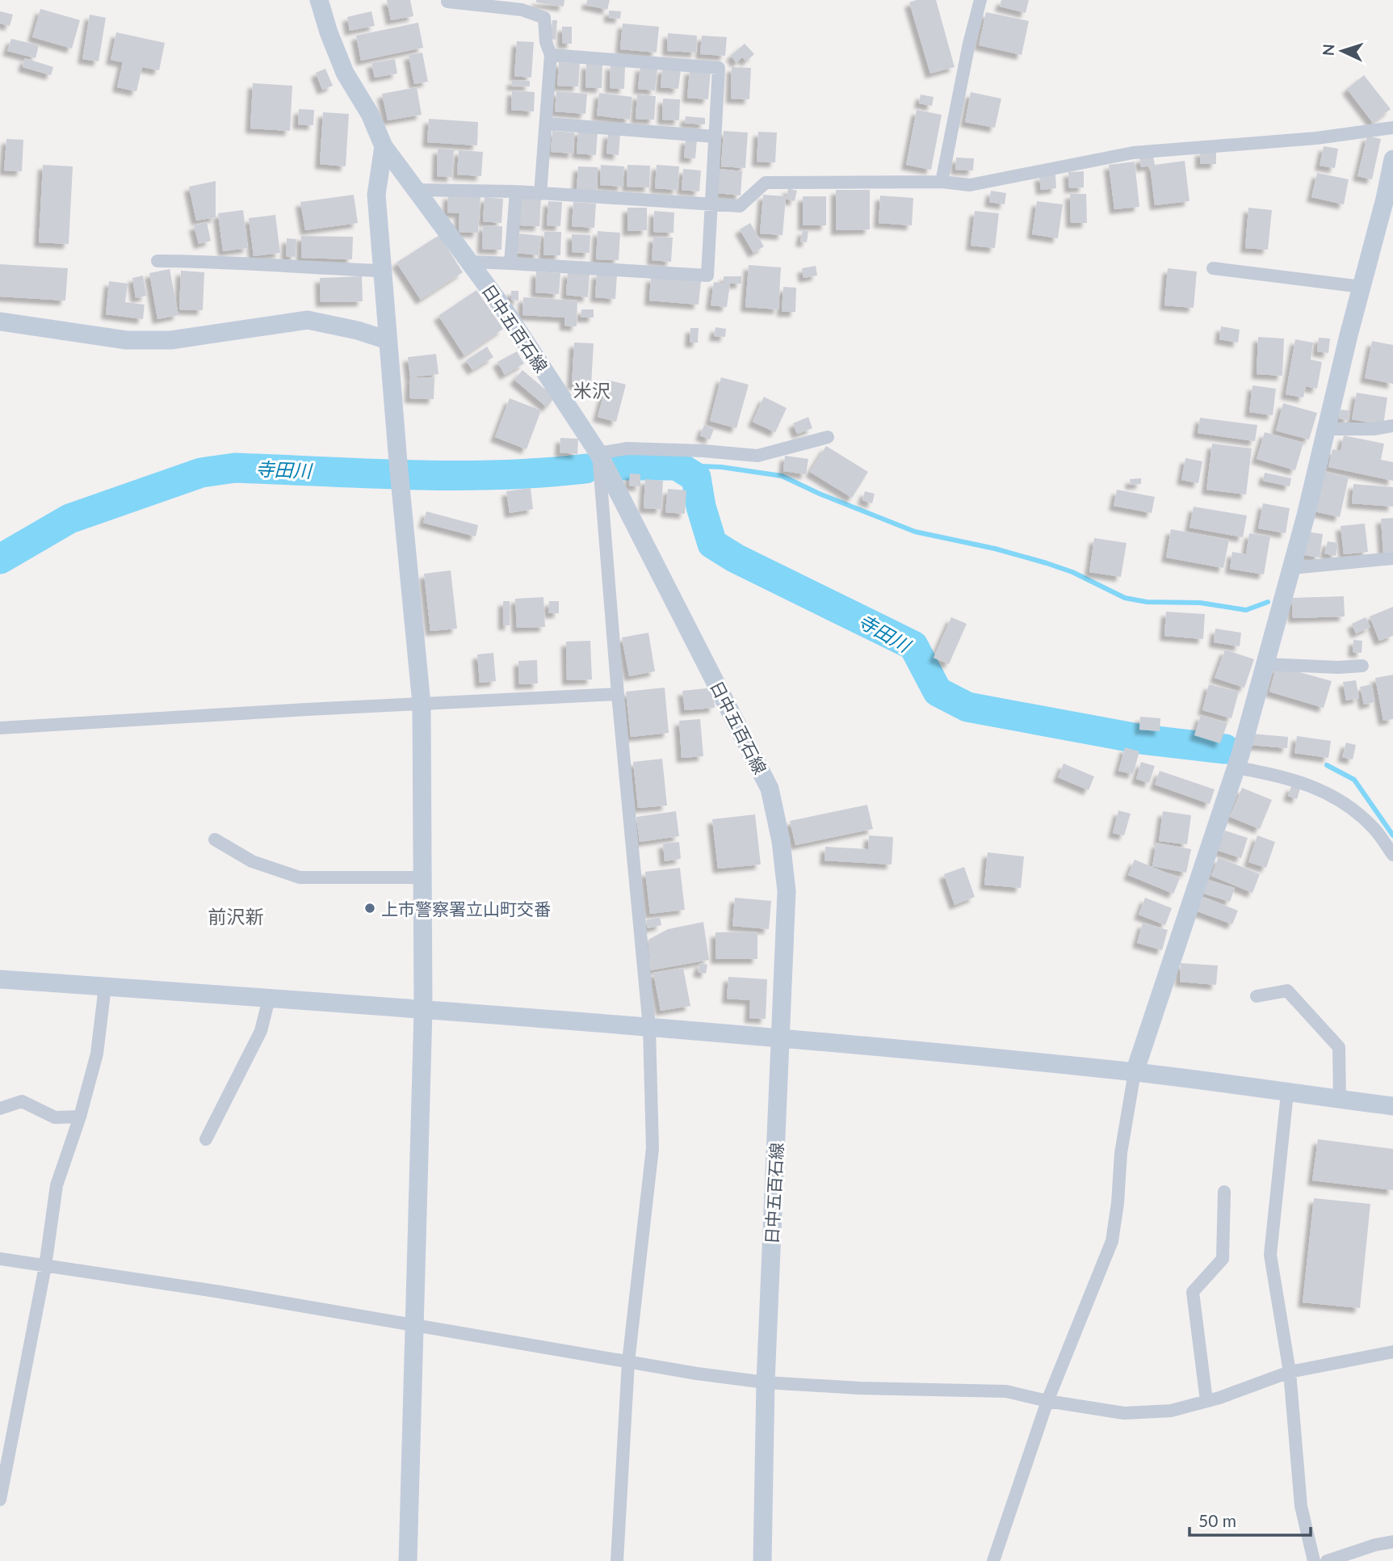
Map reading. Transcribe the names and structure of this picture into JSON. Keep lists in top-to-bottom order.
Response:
{
  "streets": {
    "street": ["日中五百石線"]
  },
  "districts": ["米沢", "前沢新"],
  "water": ["寺田川"],
  "places": ["上市警察署立山町交番"],
  "scale_bar": "50 m",
  "north": "left"
}
